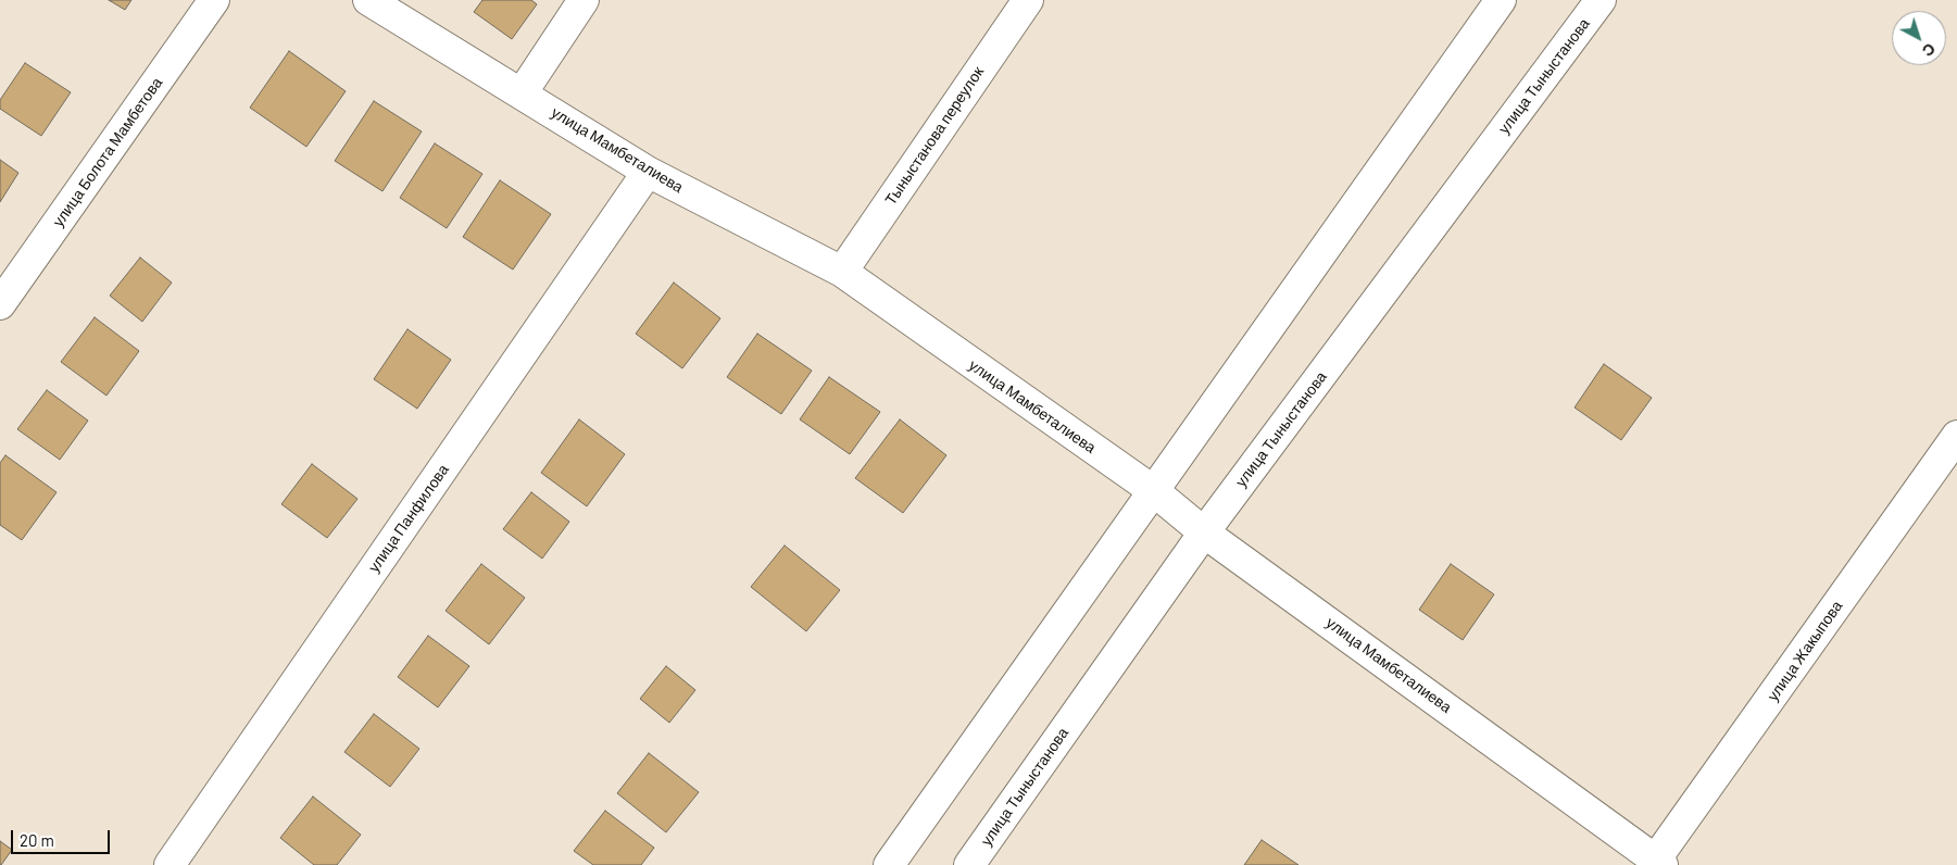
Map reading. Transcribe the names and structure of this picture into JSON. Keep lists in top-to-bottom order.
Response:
{
  "streets": {
    "street": [
      "улица Тыныстанова",
      "Тыныстанова переулок",
      "улица Мамбеталиева",
      "улица Болота Мамбетова",
      "улица Панфилова",
      "улица Жакыпова"
    ]
  },
  "crossings": [
    ["улица Тыныстанова", "улица Мамбеталиева"],
    ["Тыныстанова переулок", "улица Мамбеталиева"],
    ["улица Мамбеталиева", "улица Панфилова"],
    ["улица Мамбеталиева", "улица Жакыпова"]
  ],
  "scale_bar": "20 m",
  "north": "bottom right"
}
